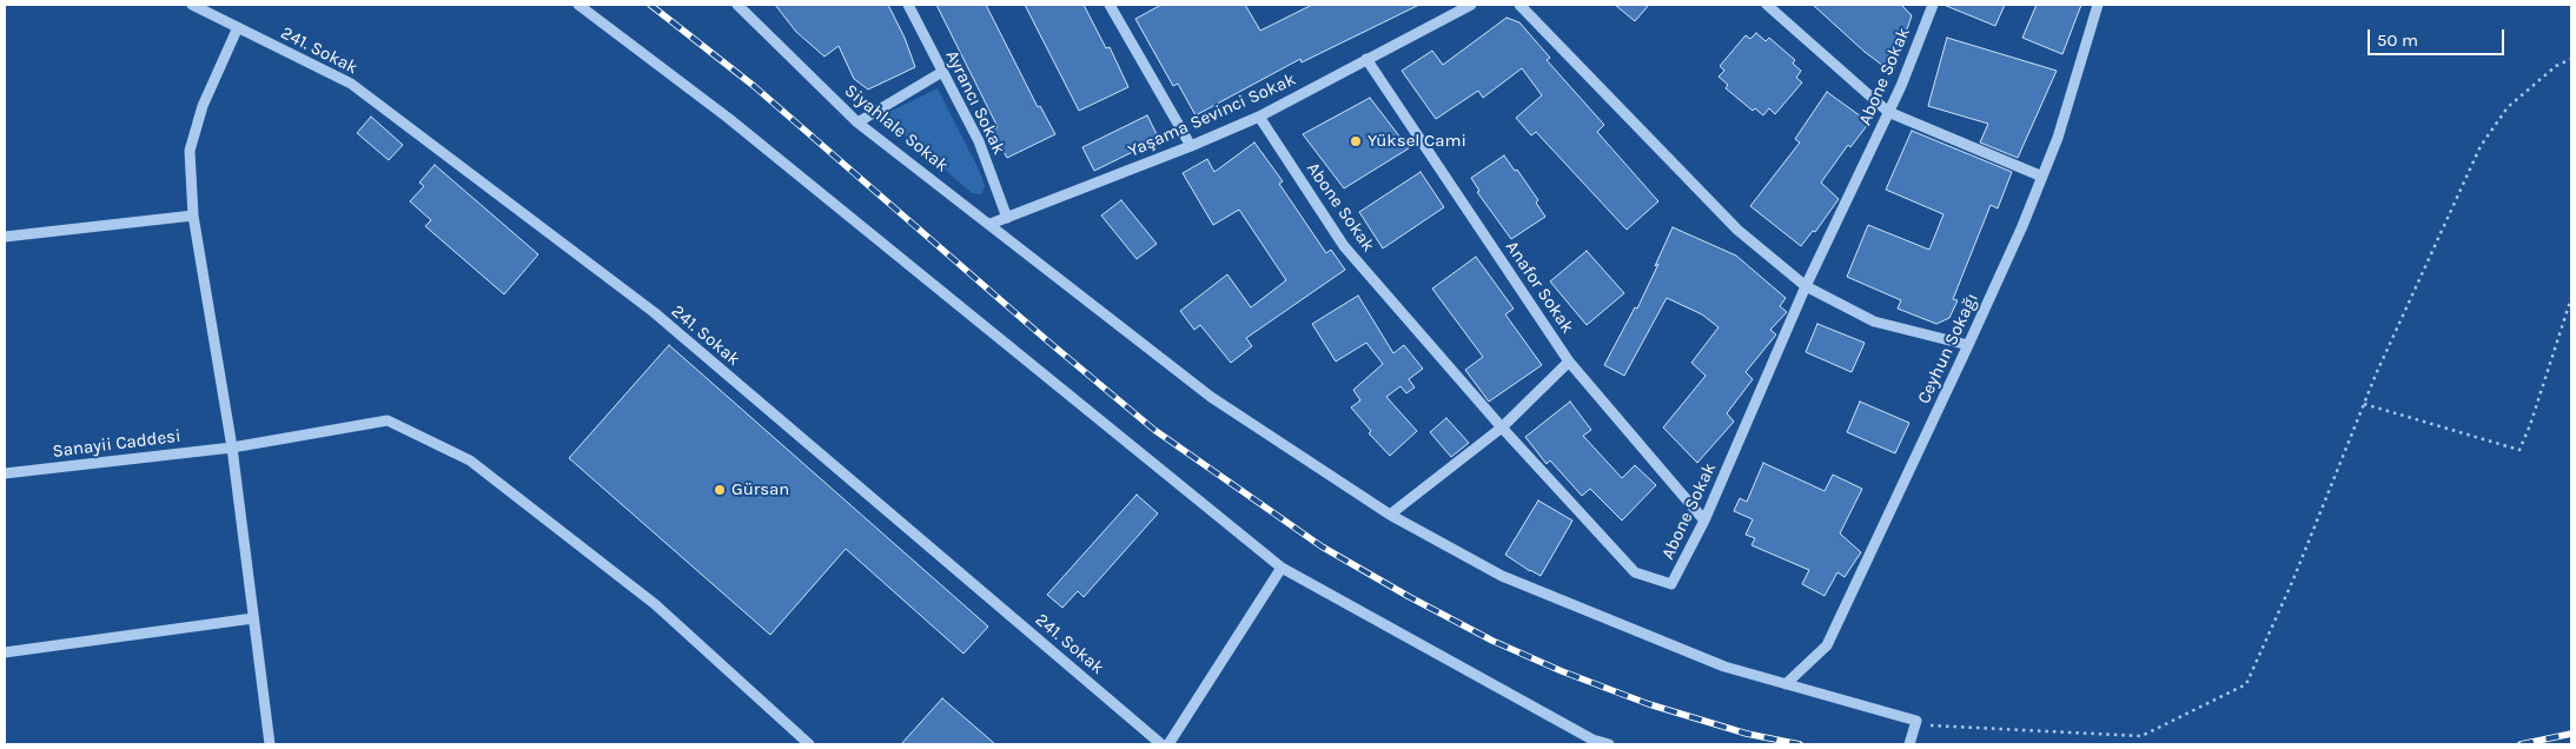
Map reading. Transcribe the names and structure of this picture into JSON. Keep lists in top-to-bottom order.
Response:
{
  "streets": {
    "street": [
      "241. Sokak",
      "Abone Sokak",
      "Ayrancı Sokak",
      "Yaşama Sevinci Sokak",
      "Siyahlale Sokak",
      "Anafor Sokak",
      "Ceyhun Sokağı",
      "Sanayii Caddesi"
    ]
  },
  "crossings": [
    ["Abone Sokak", "Yaşama Sevinci Sokak"],
    ["Abone Sokak", "Anafor Sokak"],
    ["Ayrancı Sokak", "Yaşama Sevinci Sokak"],
    ["Yaşama Sevinci Sokak", "Siyahlale Sokak"],
    ["Yaşama Sevinci Sokak", "Anafor Sokak"],
    ["Siyahlale Sokak", "Ceyhun Sokağı"]
  ],
  "places": ["Yüksel Cami", "Gürsan"],
  "scale_bar": "50 m"
}
